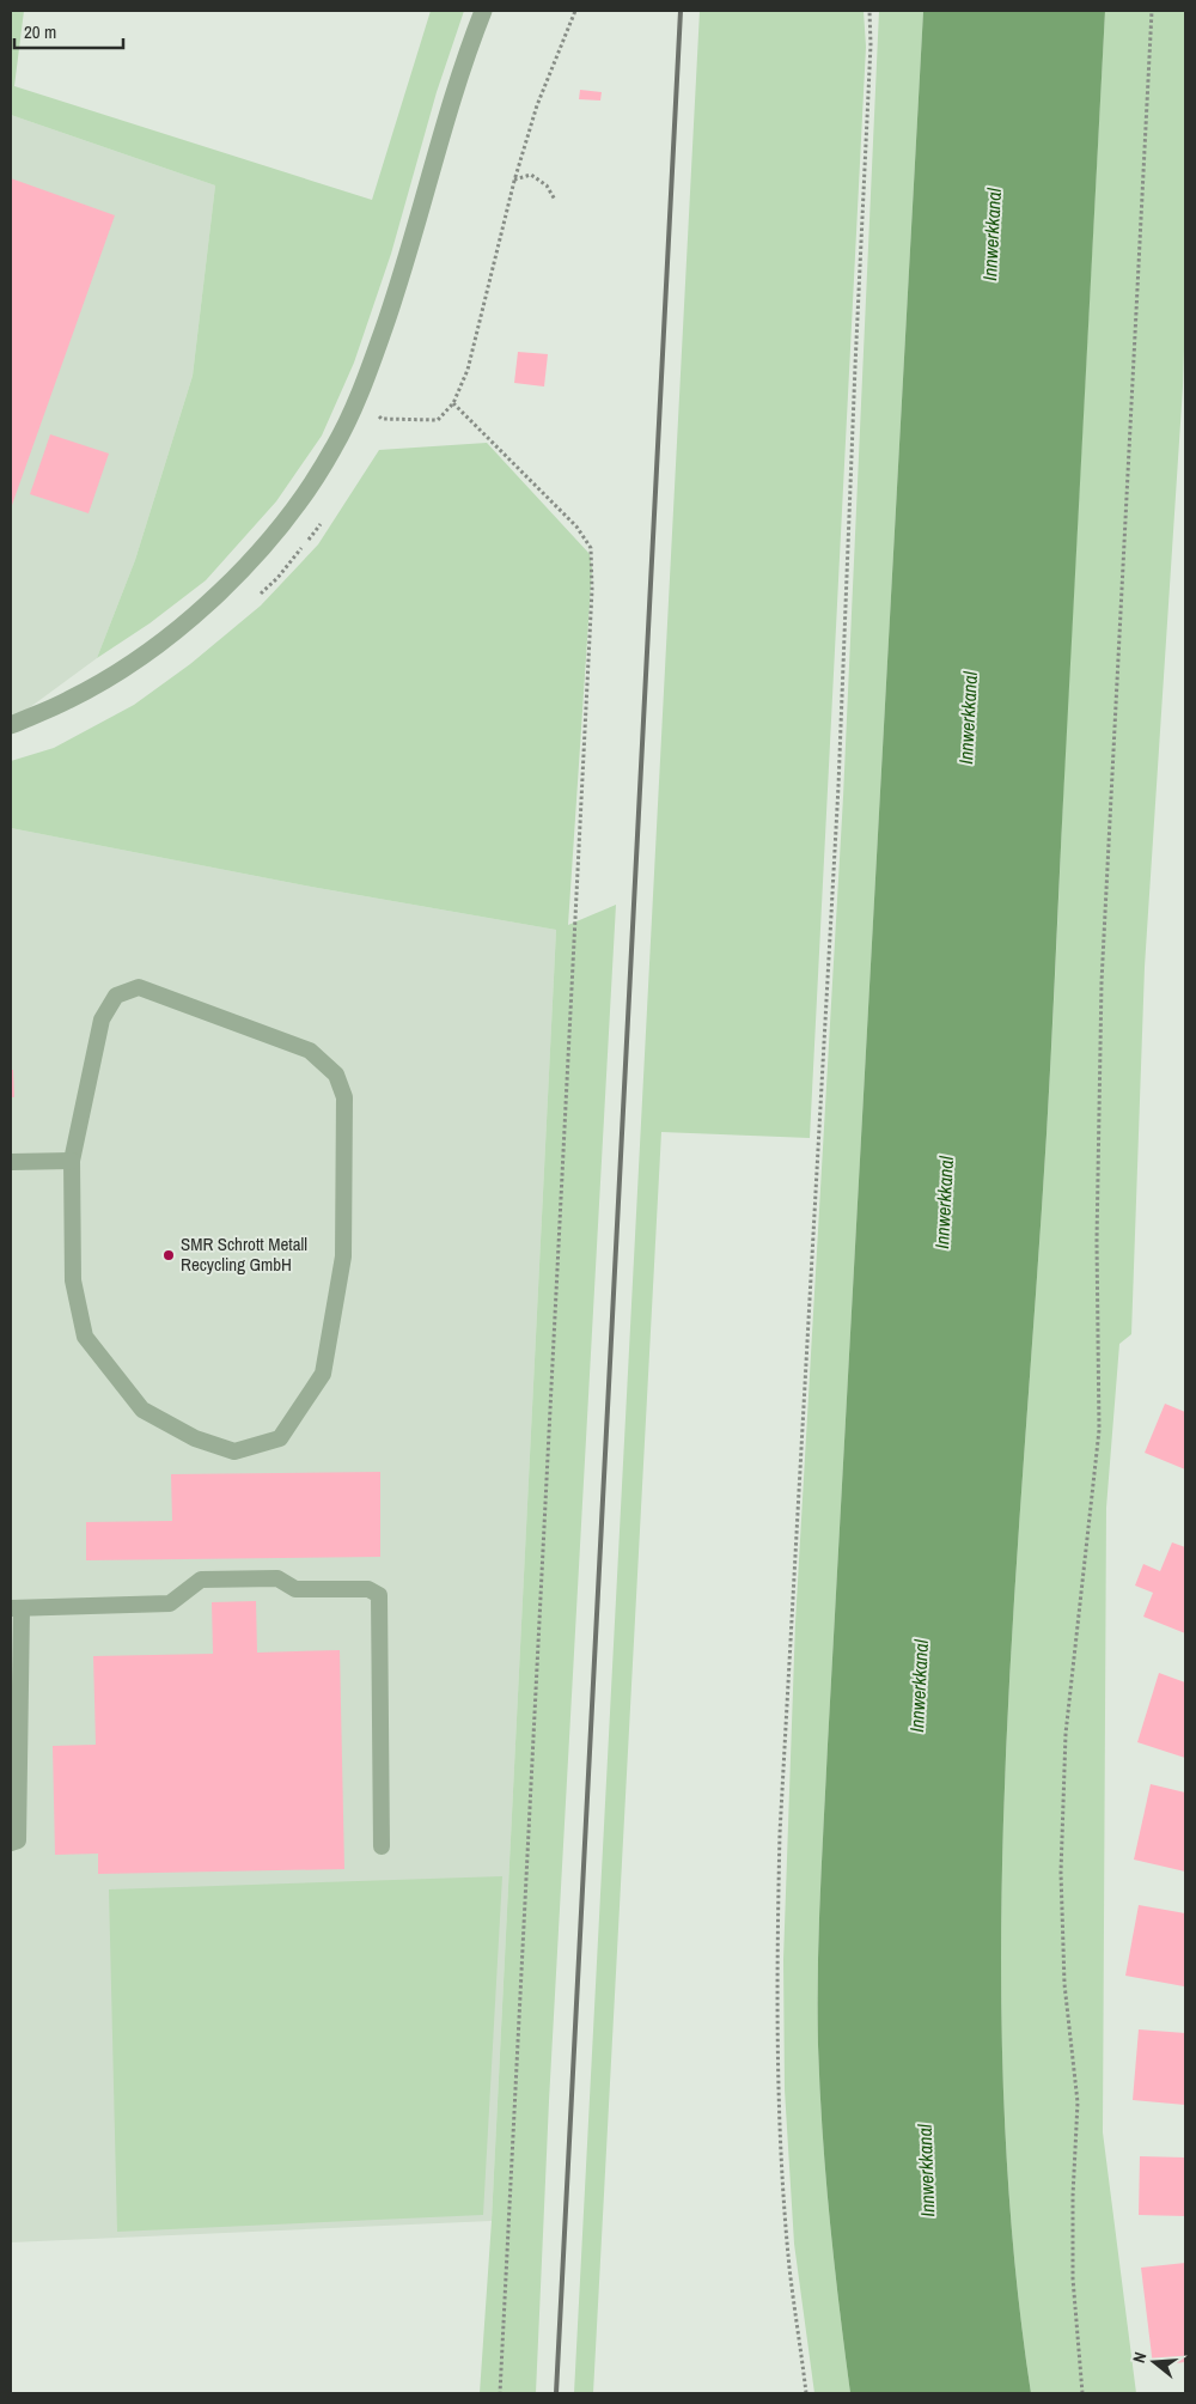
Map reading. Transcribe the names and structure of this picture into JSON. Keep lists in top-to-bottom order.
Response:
{
  "water": ["Innwerkkanal"],
  "places": ["SMR Schrott Metall Recycling GmbH"],
  "scale_bar": "20 m",
  "north": "left"
}
